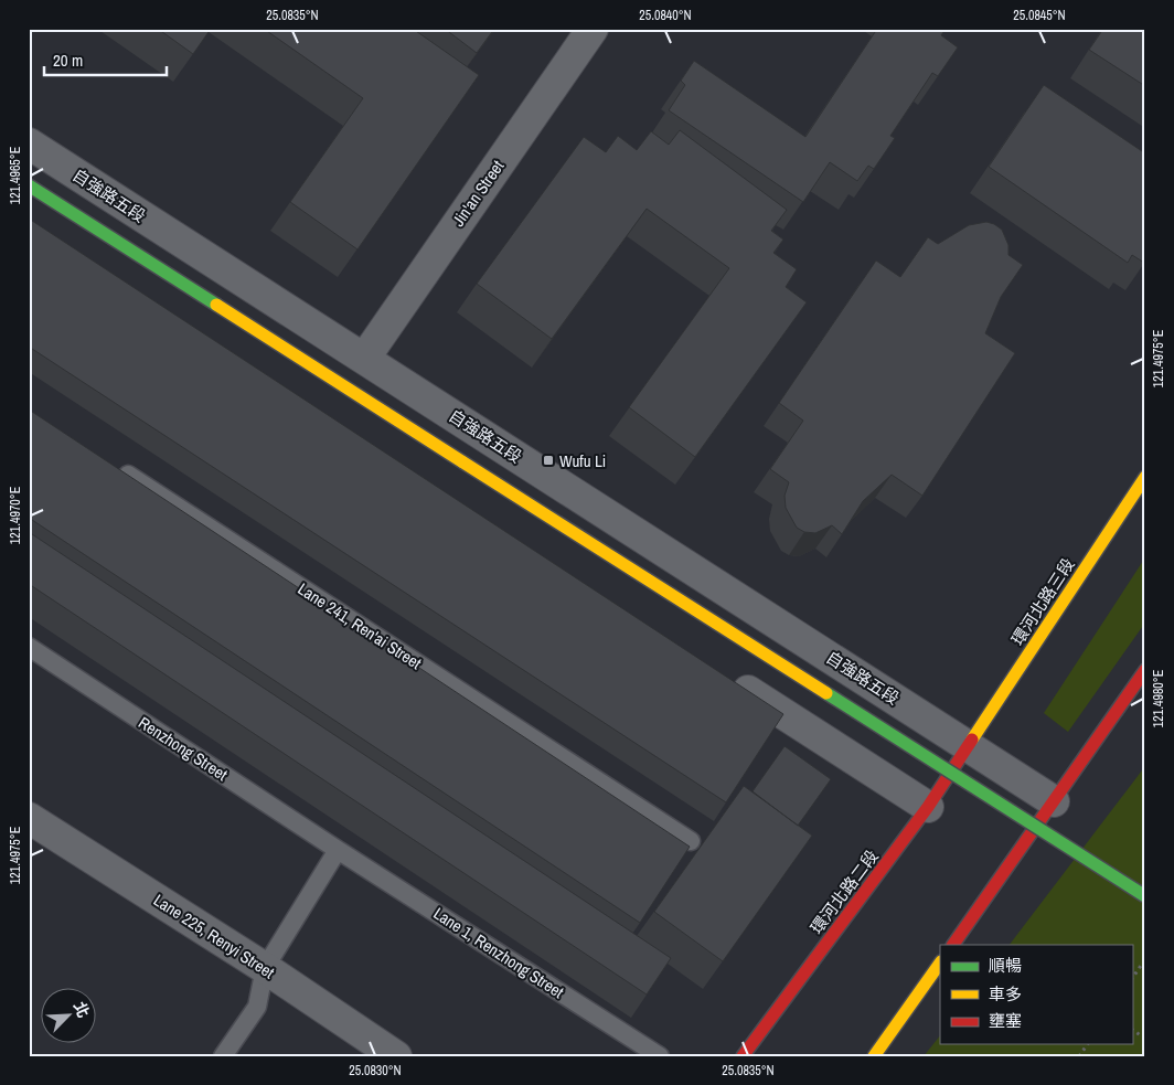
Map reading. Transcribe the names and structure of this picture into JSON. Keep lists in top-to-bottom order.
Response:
{
  "streets": {
    "main road": ["環河北路三段", "環河北路二段"],
    "street": ["Jin'an Street", "自強路五段", "Lane 225, Renyi Street"],
    "lane": ["Lane 241, Ren'ai Street", "Renzhong Street", "Lane 1, Renzhong Street"]
  },
  "crossings": [
    ["Jin'an Street", "自強路五段"],
    ["自強路五段", "環河北路三段"],
    ["自強路五段", "環河北路二段"],
    ["環河北路三段", "環河北路二段"],
    ["Renzhong Street", "Lane 1, Renzhong Street"]
  ],
  "places": {
    "transit": ["Wufu Li"]
  },
  "legend": ["順暢", "車多", "壅塞"],
  "scale_bar": "20 m",
  "north": "top right",
  "coordinates": [
    "25.0835°N",
    "25.0840°N",
    "25.0845°N",
    "121.4965°E",
    "121.4975°E",
    "121.4970°E",
    "121.4980°E",
    "25.0830°N"
  ]
}
